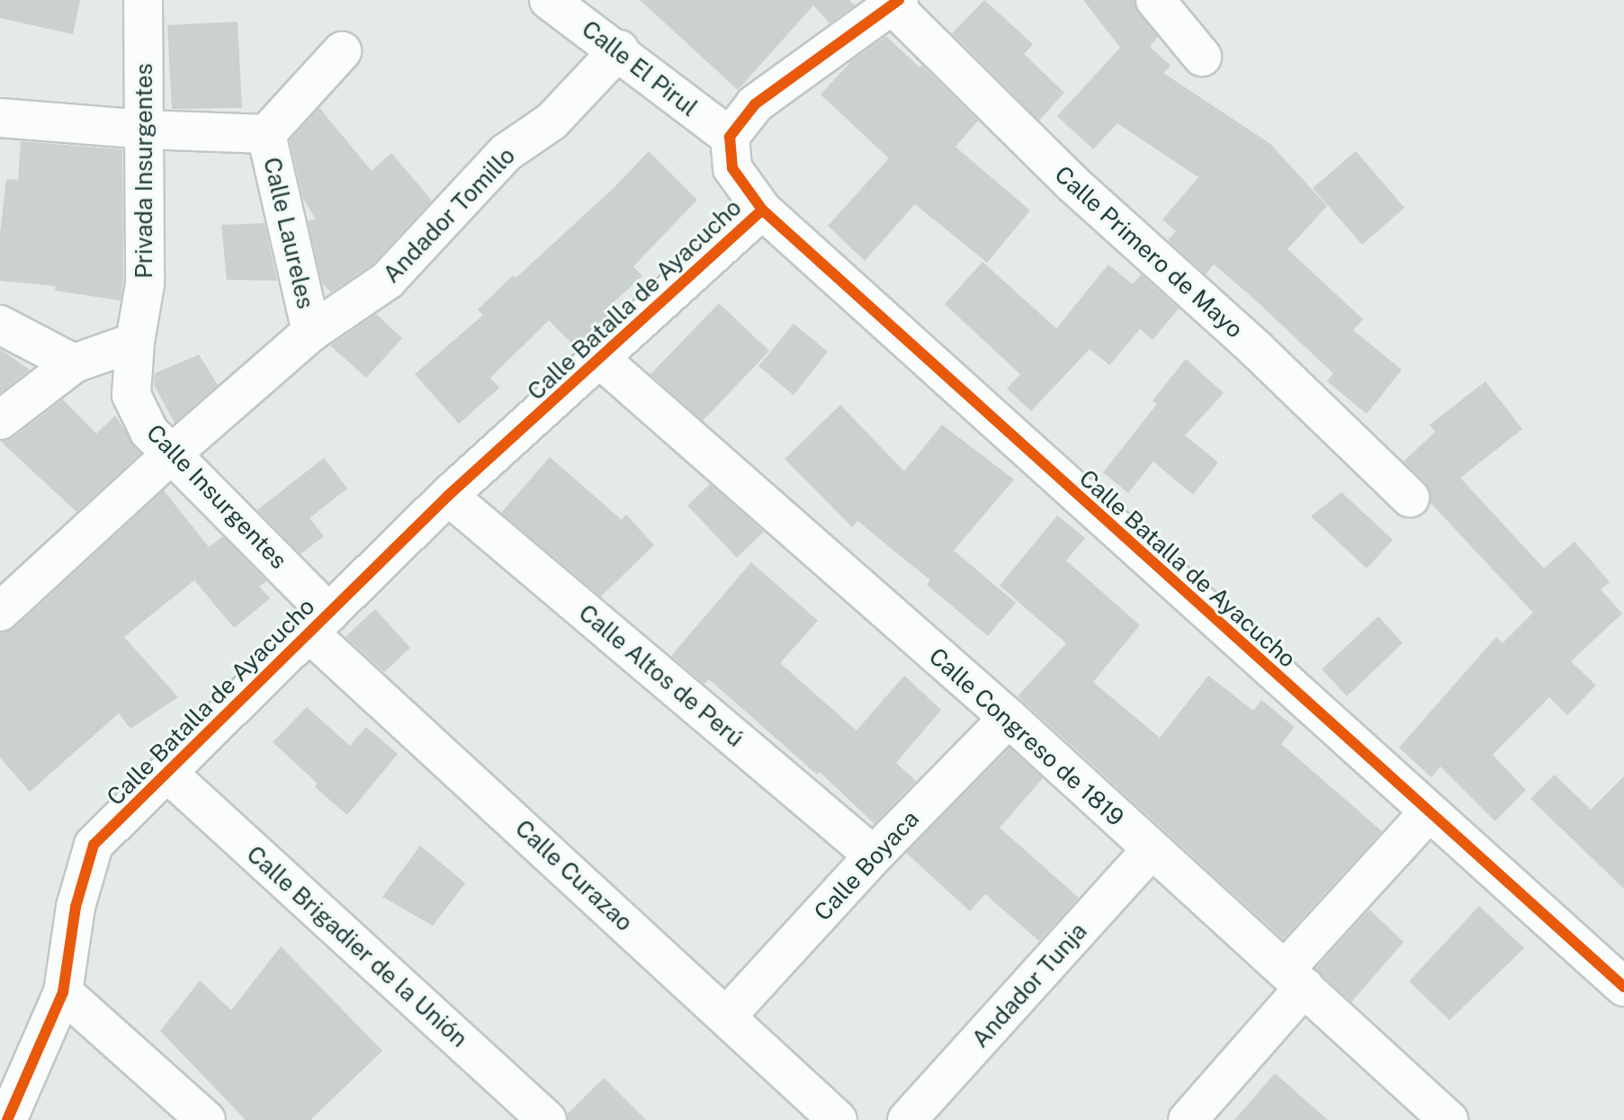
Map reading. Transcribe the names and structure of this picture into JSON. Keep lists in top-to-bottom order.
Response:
{
  "streets": {
    "street": [
      "Calle El Pirul",
      "Privada Insurgentes",
      "Andador Tomillo",
      "Calle Laureles",
      "Calle Primero de Mayo",
      "Calle Batalla de Ayacucho",
      "Calle Insurgentes",
      "Calle Altos de Perú",
      "Calle Congreso de 1819",
      "Calle Boyaca",
      "Calle Curazao",
      "Calle Brigadier de la Unión",
      "Andador Tunja"
    ]
  },
  "crossings": [
    ["Calle El Pirul", "Andador Tomillo"],
    ["Privada Insurgentes", "Calle Insurgentes"],
    ["Andador Tomillo", "Calle Laureles"],
    ["Andador Tomillo", "Calle Insurgentes"],
    ["Calle Batalla de Ayacucho", "Calle Insurgentes"],
    ["Calle Batalla de Ayacucho", "Calle Altos de Perú"],
    ["Calle Batalla de Ayacucho", "Calle Congreso de 1819"],
    ["Calle Batalla de Ayacucho", "Calle Curazao"],
    ["Calle Batalla de Ayacucho", "Calle Brigadier de la Unión"],
    ["Calle Insurgentes", "Calle Curazao"],
    ["Calle Altos de Perú", "Calle Boyaca"],
    ["Calle Congreso de 1819", "Calle Boyaca"],
    ["Calle Congreso de 1819", "Andador Tunja"],
    ["Calle Boyaca", "Calle Curazao"]
  ]
}
